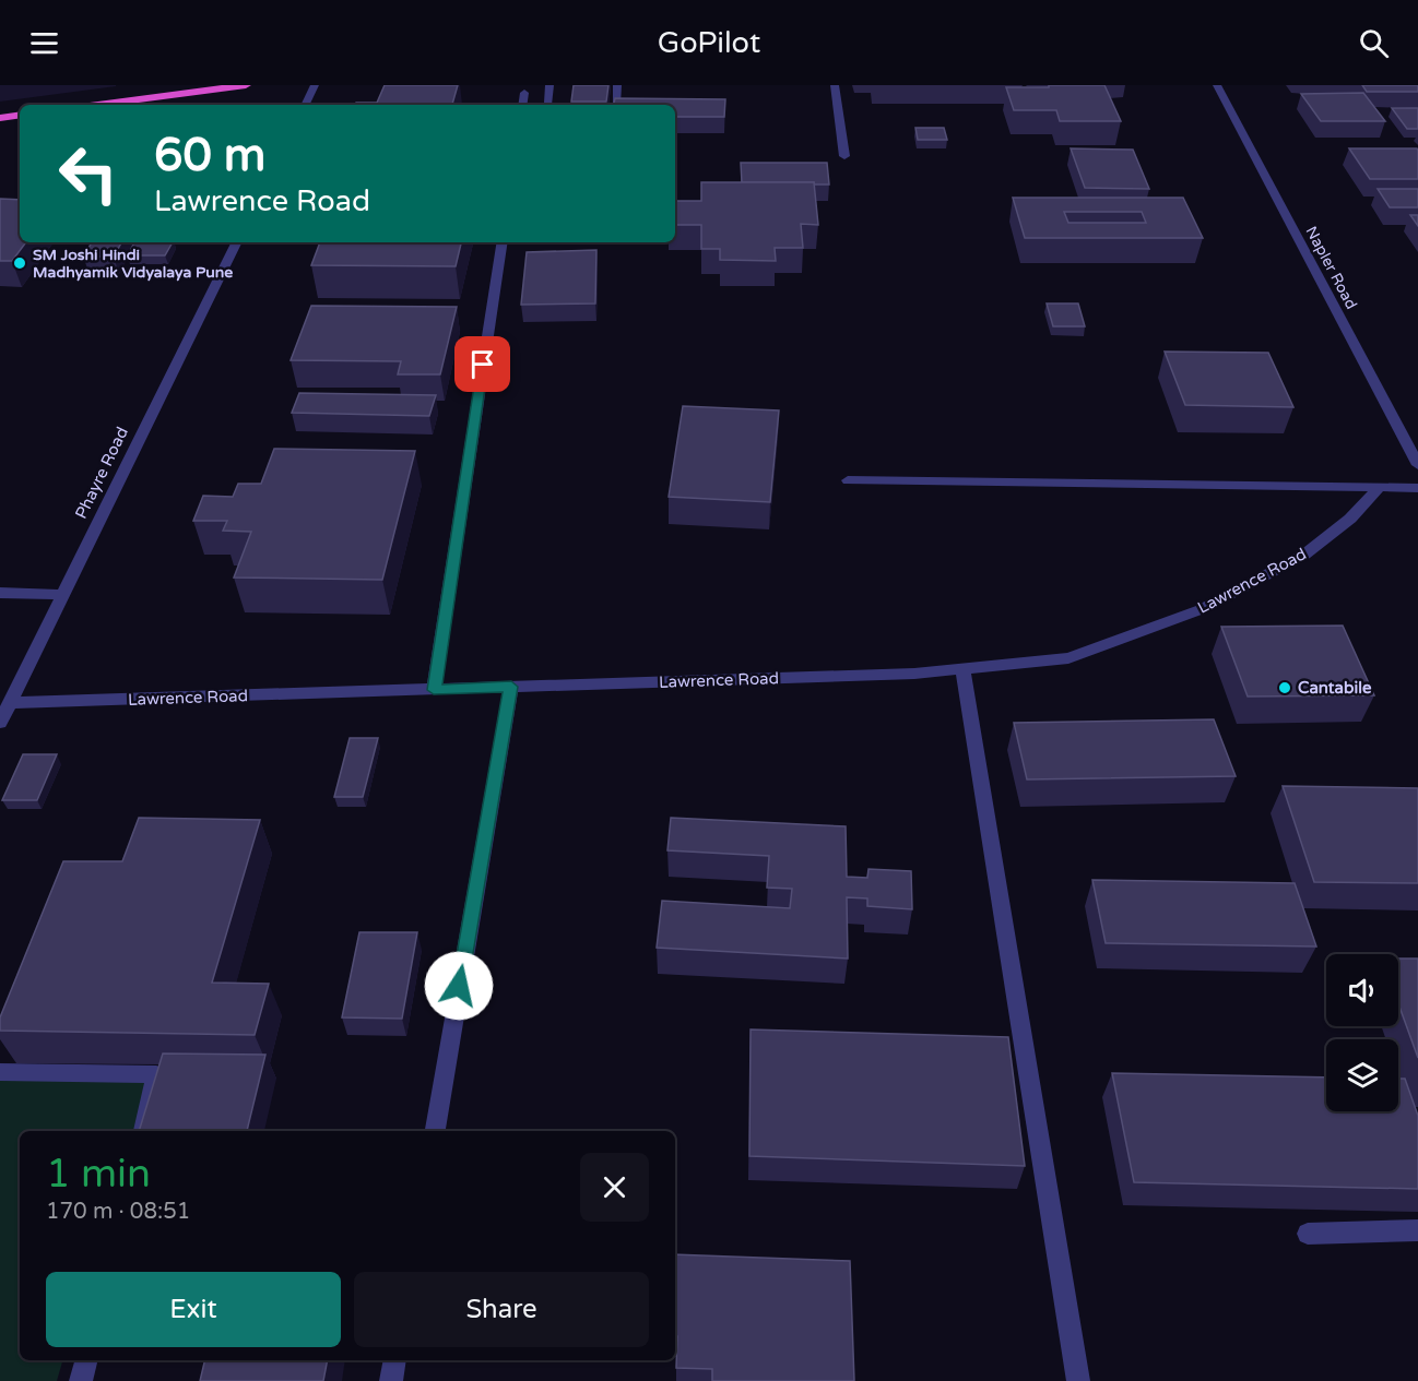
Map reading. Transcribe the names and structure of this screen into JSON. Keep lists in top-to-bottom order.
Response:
{
  "streets": {
    "street": ["Napler Road", "Phayre Road", "Lawrence Road"]
  },
  "crossings": [
    ["Phayre Road", "Lawrence Road"]
  ],
  "places": ["SM Joshi Hindi Madhyamik Vidyalaya Pune", "Cantabile"],
  "page": {
    "header": "GoPilot",
    "turn": ["60 m", "Lawrence Road"],
    "heading": ["1 min", "170 m · 08:51"],
    "buttons": ["Exit", "Share"]
  }
}
